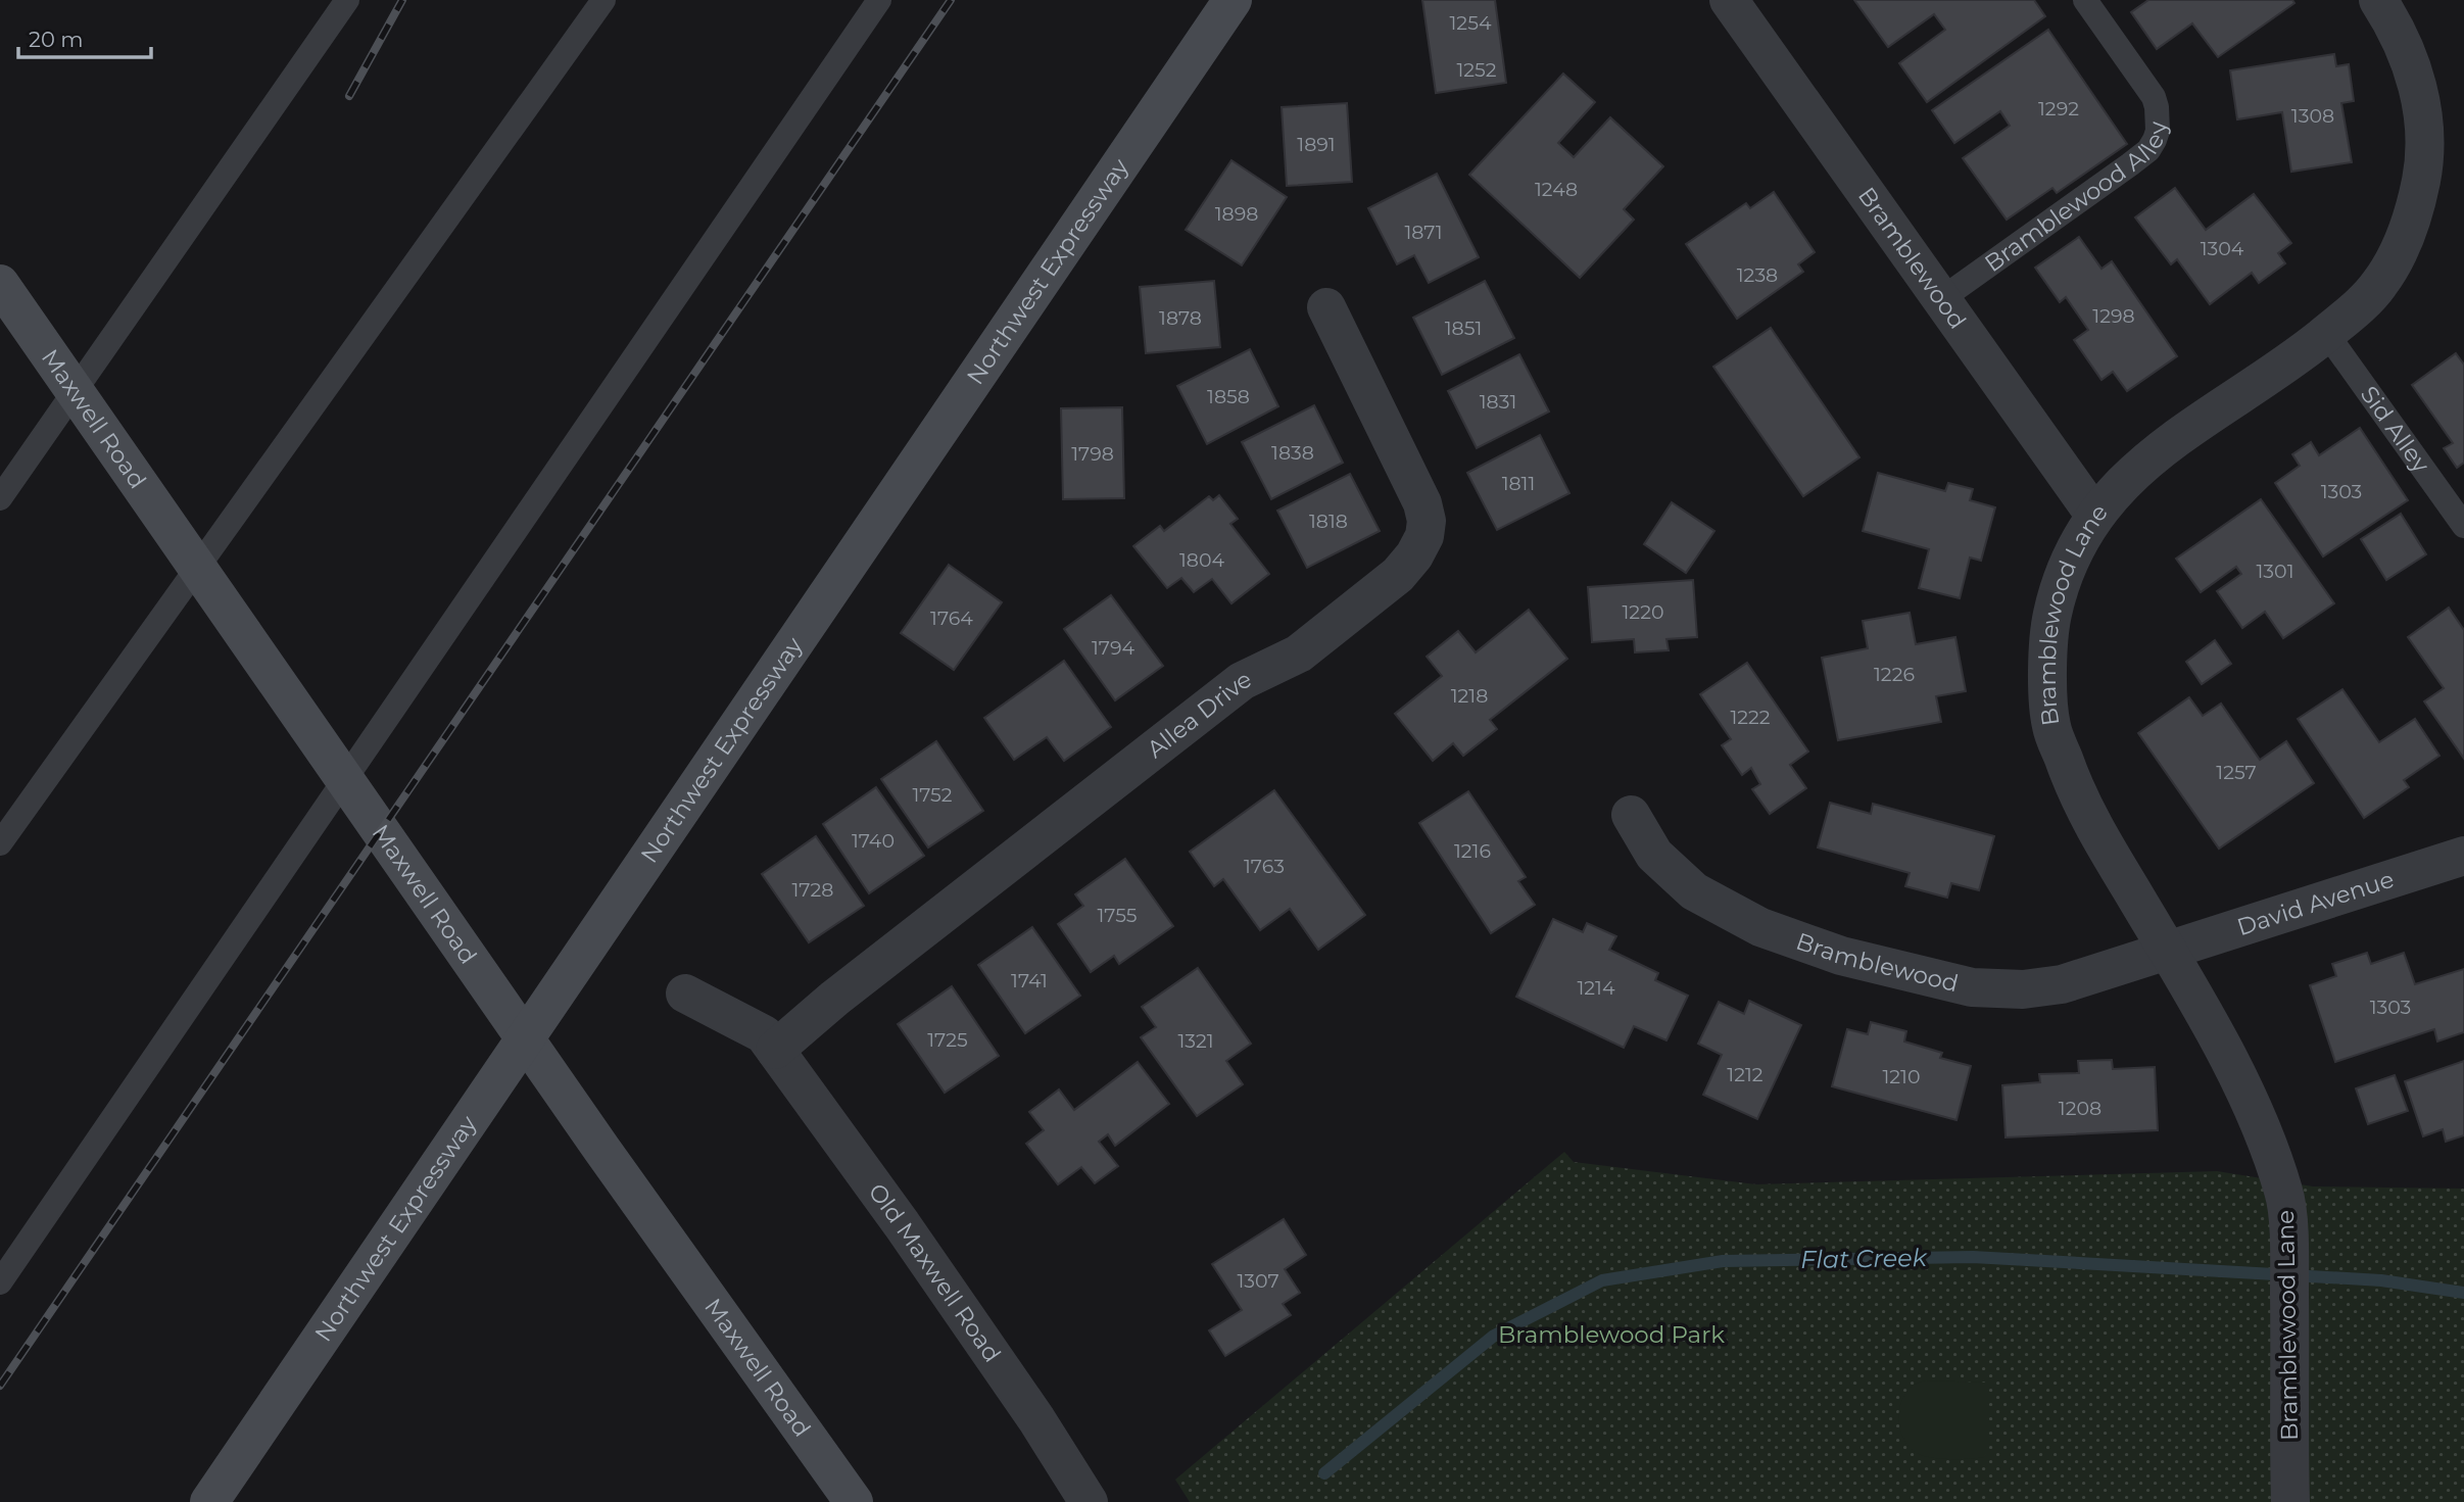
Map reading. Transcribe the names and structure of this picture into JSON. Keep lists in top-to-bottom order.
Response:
{
  "streets": {
    "main road": ["Northwest Expressway", "Maxwell Road"],
    "street": [
      "Bramblewood",
      "Bramblewood Lane",
      "Allea Drive",
      "David Avenue",
      "Old Maxwell Road"
    ],
    "lane": ["Bramblewood Alley", "Sid Alley"]
  },
  "crossings": [
    ["Bramblewood Alley", "Bramblewood"],
    ["Bramblewood", "Bramblewood Lane"],
    ["Bramblewood", "David Avenue"],
    ["Sid Alley", "Bramblewood Lane"],
    ["Bramblewood Lane", "David Avenue"],
    ["Allea Drive", "Old Maxwell Road"]
  ],
  "water": ["Flat Creek"],
  "parks": ["Bramblewood Park"],
  "house_numbers": [
    "1254",
    "1252",
    "1292",
    "1308",
    "1891",
    "1248",
    "1898",
    "1871",
    "1304",
    "1238",
    "1298",
    "1878",
    "1851",
    "1858",
    "1831",
    "1838",
    "1798",
    "1811",
    "1303",
    "1818",
    "1804",
    "1301",
    "1220",
    "1764",
    "1794",
    "1226",
    "1218",
    "1222",
    "1257",
    "1752",
    "1740",
    "1216",
    "1763",
    "1728",
    "1755",
    "1741",
    "1214",
    "1303",
    "1725",
    "1321",
    "1212",
    "1210",
    "1208",
    "1307"
  ],
  "scale_bar": "20 m"
}
